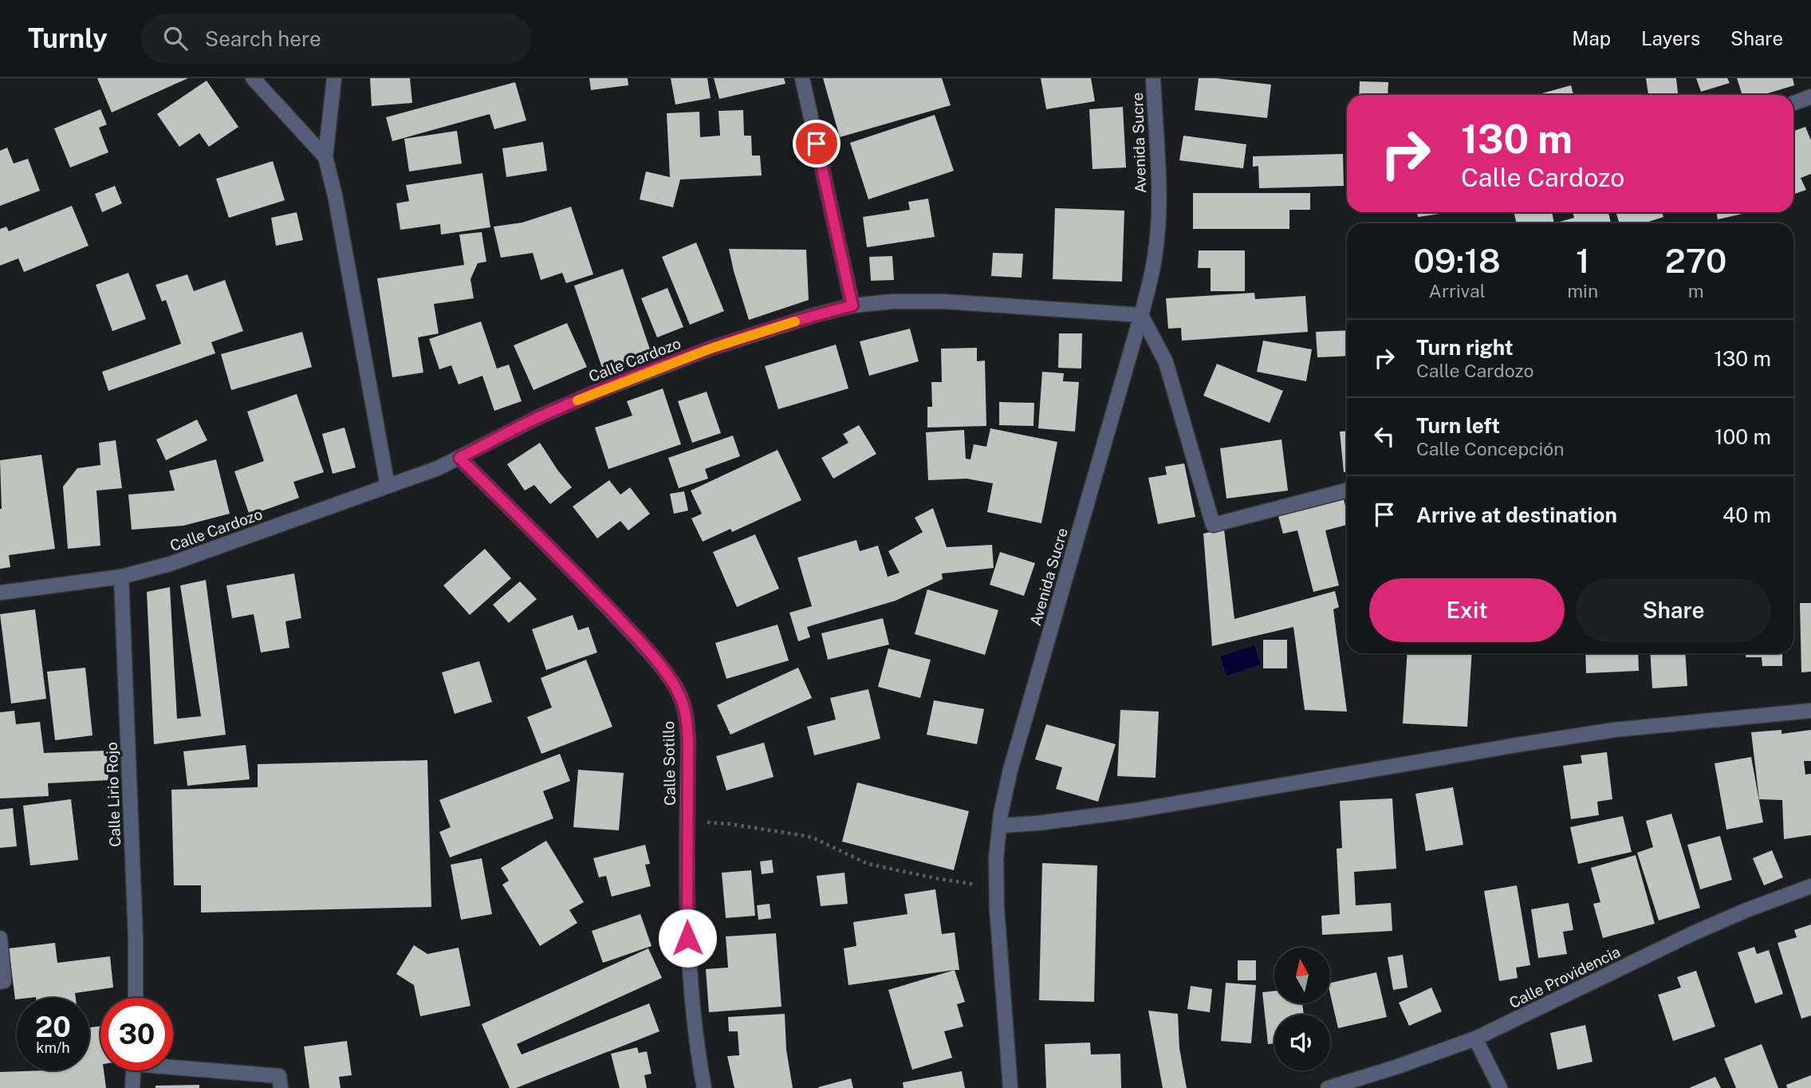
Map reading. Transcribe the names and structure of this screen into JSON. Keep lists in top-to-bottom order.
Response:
{
  "streets": {
    "street": [
      "Avenida Sucre",
      "Calle Cardozo",
      "Calle Sotillo",
      "Calle Lirio Rojo",
      "Calle Providencia"
    ]
  },
  "crossings": [
    ["Avenida Sucre", "Calle Cardozo"],
    ["Calle Cardozo", "Calle Sotillo"],
    ["Calle Cardozo", "Calle Lirio Rojo"]
  ],
  "north": "top",
  "page": {
    "header": "Turnly",
    "search": "Search here",
    "nav": ["Map", "Layers", "Share"],
    "turn": ["130 m", "Calle Cardozo"],
    "eta": [
      "09:18",
      "Arrival",
      "1",
      "min",
      "270",
      "m"
    ],
    "list": [
      {
        "name": "Turn right",
        "note": "Calle Cardozo",
        "value": "130 m"
      },
      {
        "name": "Turn left",
        "note": "Calle Concepción",
        "value": "100 m"
      },
      {
        "name": "Arrive at destination",
        "value": "40 m"
      }
    ],
    "buttons": ["Exit", "Share"],
    "speed": "20 km/h",
    "limit": "30"
  }
}
